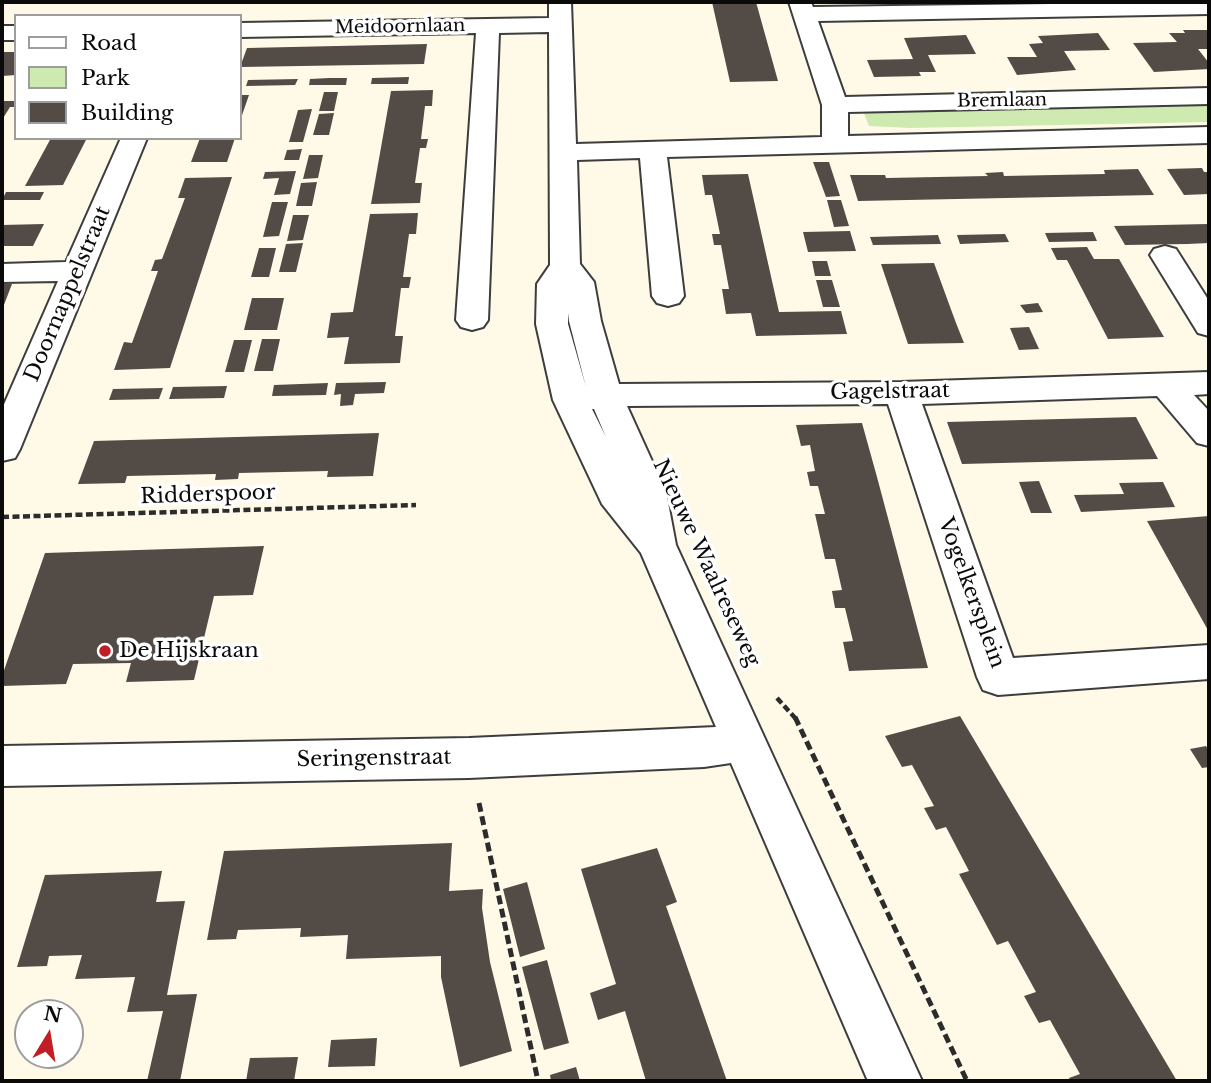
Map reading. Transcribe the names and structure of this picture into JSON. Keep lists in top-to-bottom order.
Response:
{
  "streets": {
    "street": [
      "Meidoornlaan",
      "Bremlaan",
      "Doornappelstraat",
      "Gagelstraat",
      "Nieuwe Waalreseweg",
      "Vogelkersplein",
      "Seringenstraat"
    ],
    "path": ["Ridderspoor"]
  },
  "crossings": [
    ["Meidoornlaan", "Nieuwe Waalreseweg"],
    ["Bremlaan", "Nieuwe Waalreseweg"],
    ["Gagelstraat", "Nieuwe Waalreseweg"],
    ["Gagelstraat", "Vogelkersplein"],
    ["Nieuwe Waalreseweg", "Seringenstraat"]
  ],
  "places": ["De Hijskraan"],
  "legend": ["Road", "Park", "Building"],
  "north": "top"
}
